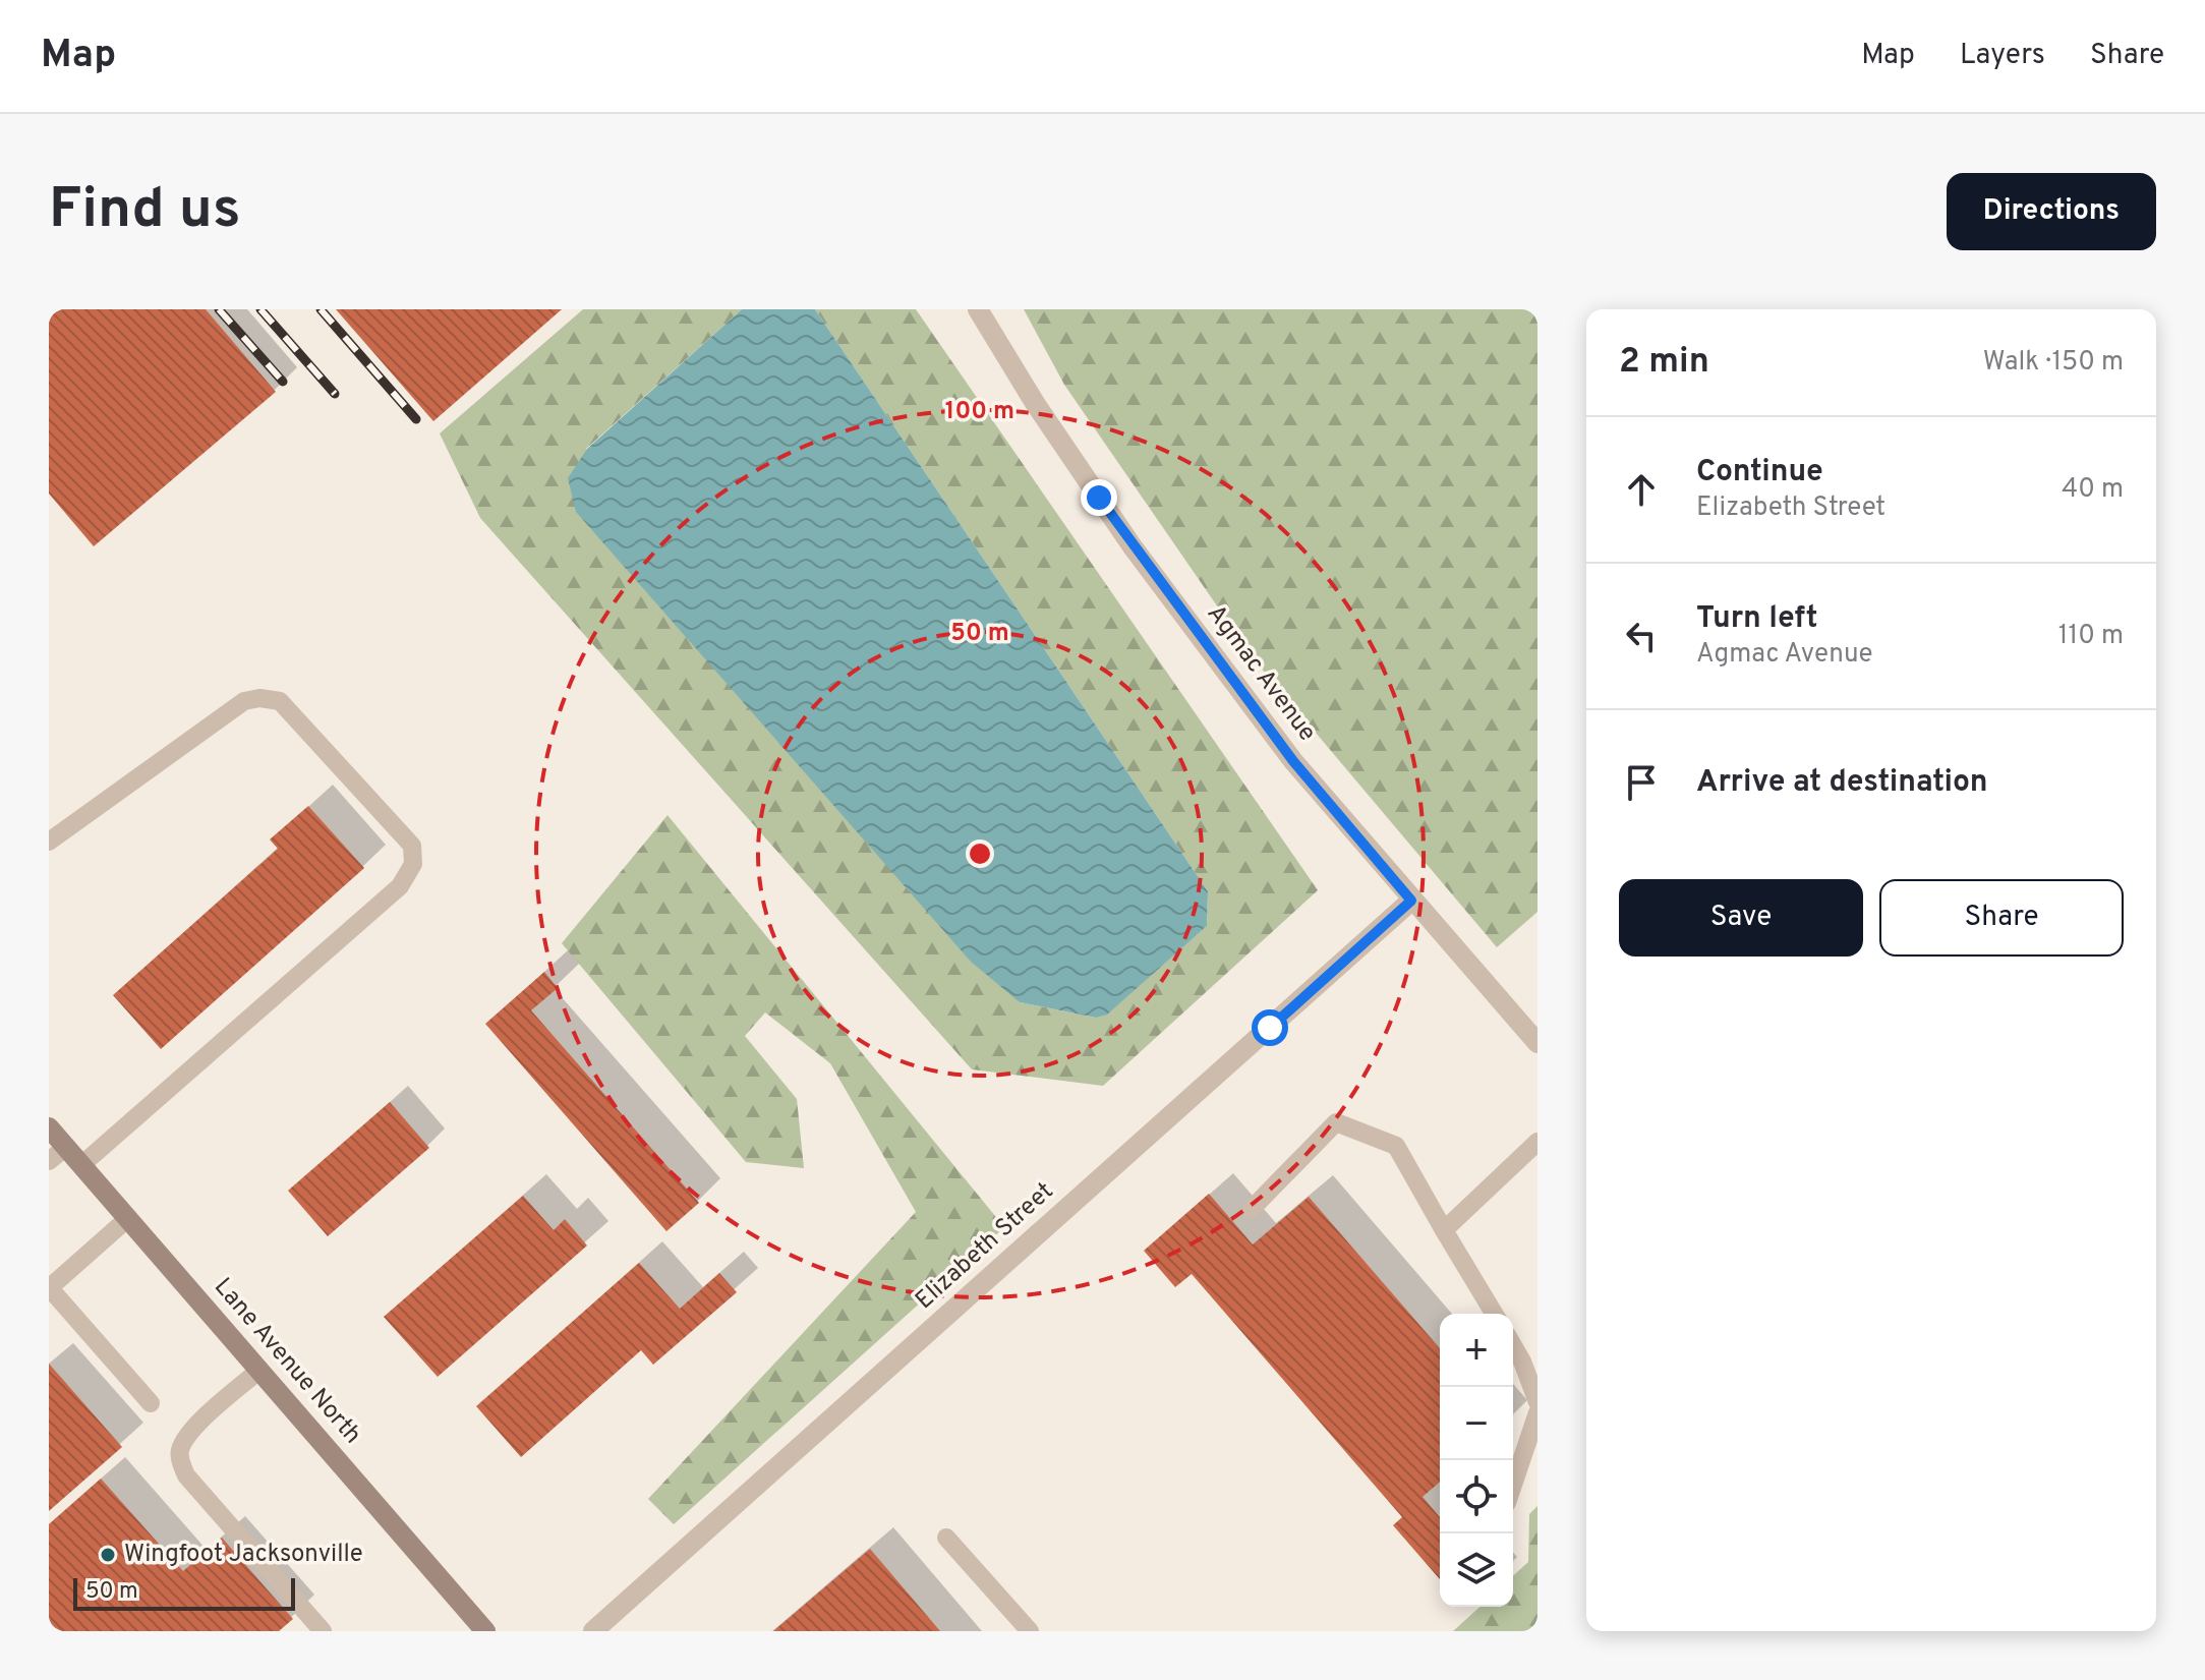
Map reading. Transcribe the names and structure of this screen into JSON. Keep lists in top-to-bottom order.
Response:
{
  "streets": {
    "main road": ["Lane Avenue North"],
    "street": ["Agmac Avenue", "Elizabeth Street"]
  },
  "crossings": [
    ["Agmac Avenue", "Elizabeth Street"]
  ],
  "places": ["Wingfoot Jacksonville"],
  "scale_bar": "50 m",
  "page": {
    "header": "Map",
    "nav": ["Map", "Layers", "Share"],
    "buttons": [
      "Directions",
      ["Save", "Share"]
    ],
    "title": "Find us",
    "heading": ["2 min", "Walk · 150 m"],
    "list": [
      ["Continue", "Elizabeth Street", "40 m"],
      ["Turn left", "Agmac Avenue", "110 m"],
      "Arrive at destination"
    ],
    "map_buttons": ["+", "−"],
    "scale": "50 m"
  },
  "rings": ["100 m", "50 m"]
}
